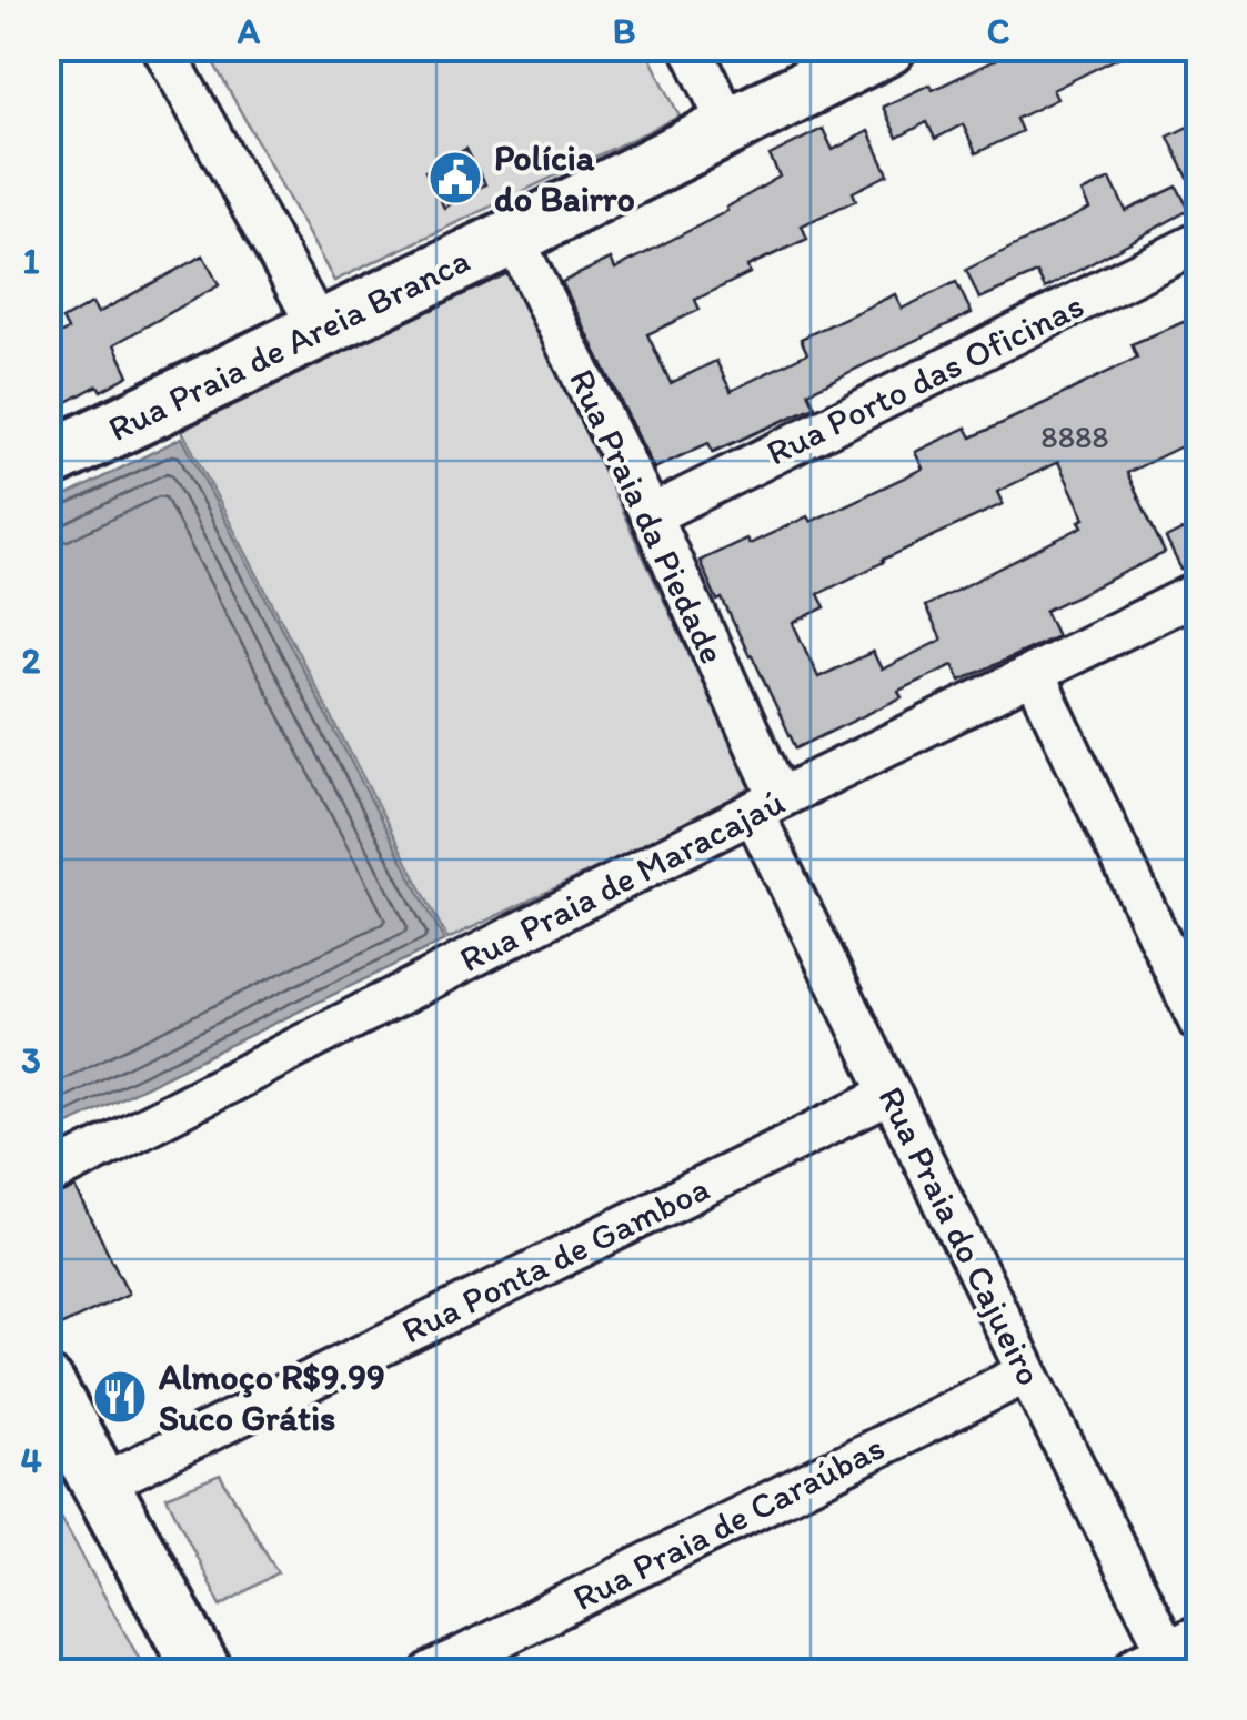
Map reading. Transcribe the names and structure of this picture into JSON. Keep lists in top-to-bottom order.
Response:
{
  "streets": {
    "street": [
      "Rua Praia de Areia Branca",
      "Rua Porto das Oficinas",
      "Rua Praia da Piedade",
      "Rua Praia de Maracajaú",
      "Rua Praia do Cajueiro",
      "Rua Ponta de Gamboa",
      "Rua Praia de Caraúbas"
    ]
  },
  "crossings": [
    ["Rua Praia de Areia Branca", "Rua Praia da Piedade"],
    ["Rua Porto das Oficinas", "Rua Praia da Piedade"],
    ["Rua Praia da Piedade", "Rua Praia de Maracajaú"],
    ["Rua Praia da Piedade", "Rua Praia do Cajueiro"],
    ["Rua Praia de Maracajaú", "Rua Praia do Cajueiro"],
    ["Rua Praia do Cajueiro", "Rua Ponta de Gamboa"],
    ["Rua Praia do Cajueiro", "Rua Praia de Caraúbas"]
  ],
  "places": {
    "public building": ["Polícia do Bairro"],
    "restaurant": ["Almoço R$9.99 Suco Grátis"]
  },
  "house_numbers": ["8888"],
  "grid": {
    "columns": ["A", "B", "C"],
    "rows": [
      "1",
      "2",
      "3",
      "4"
    ]
  }
}
